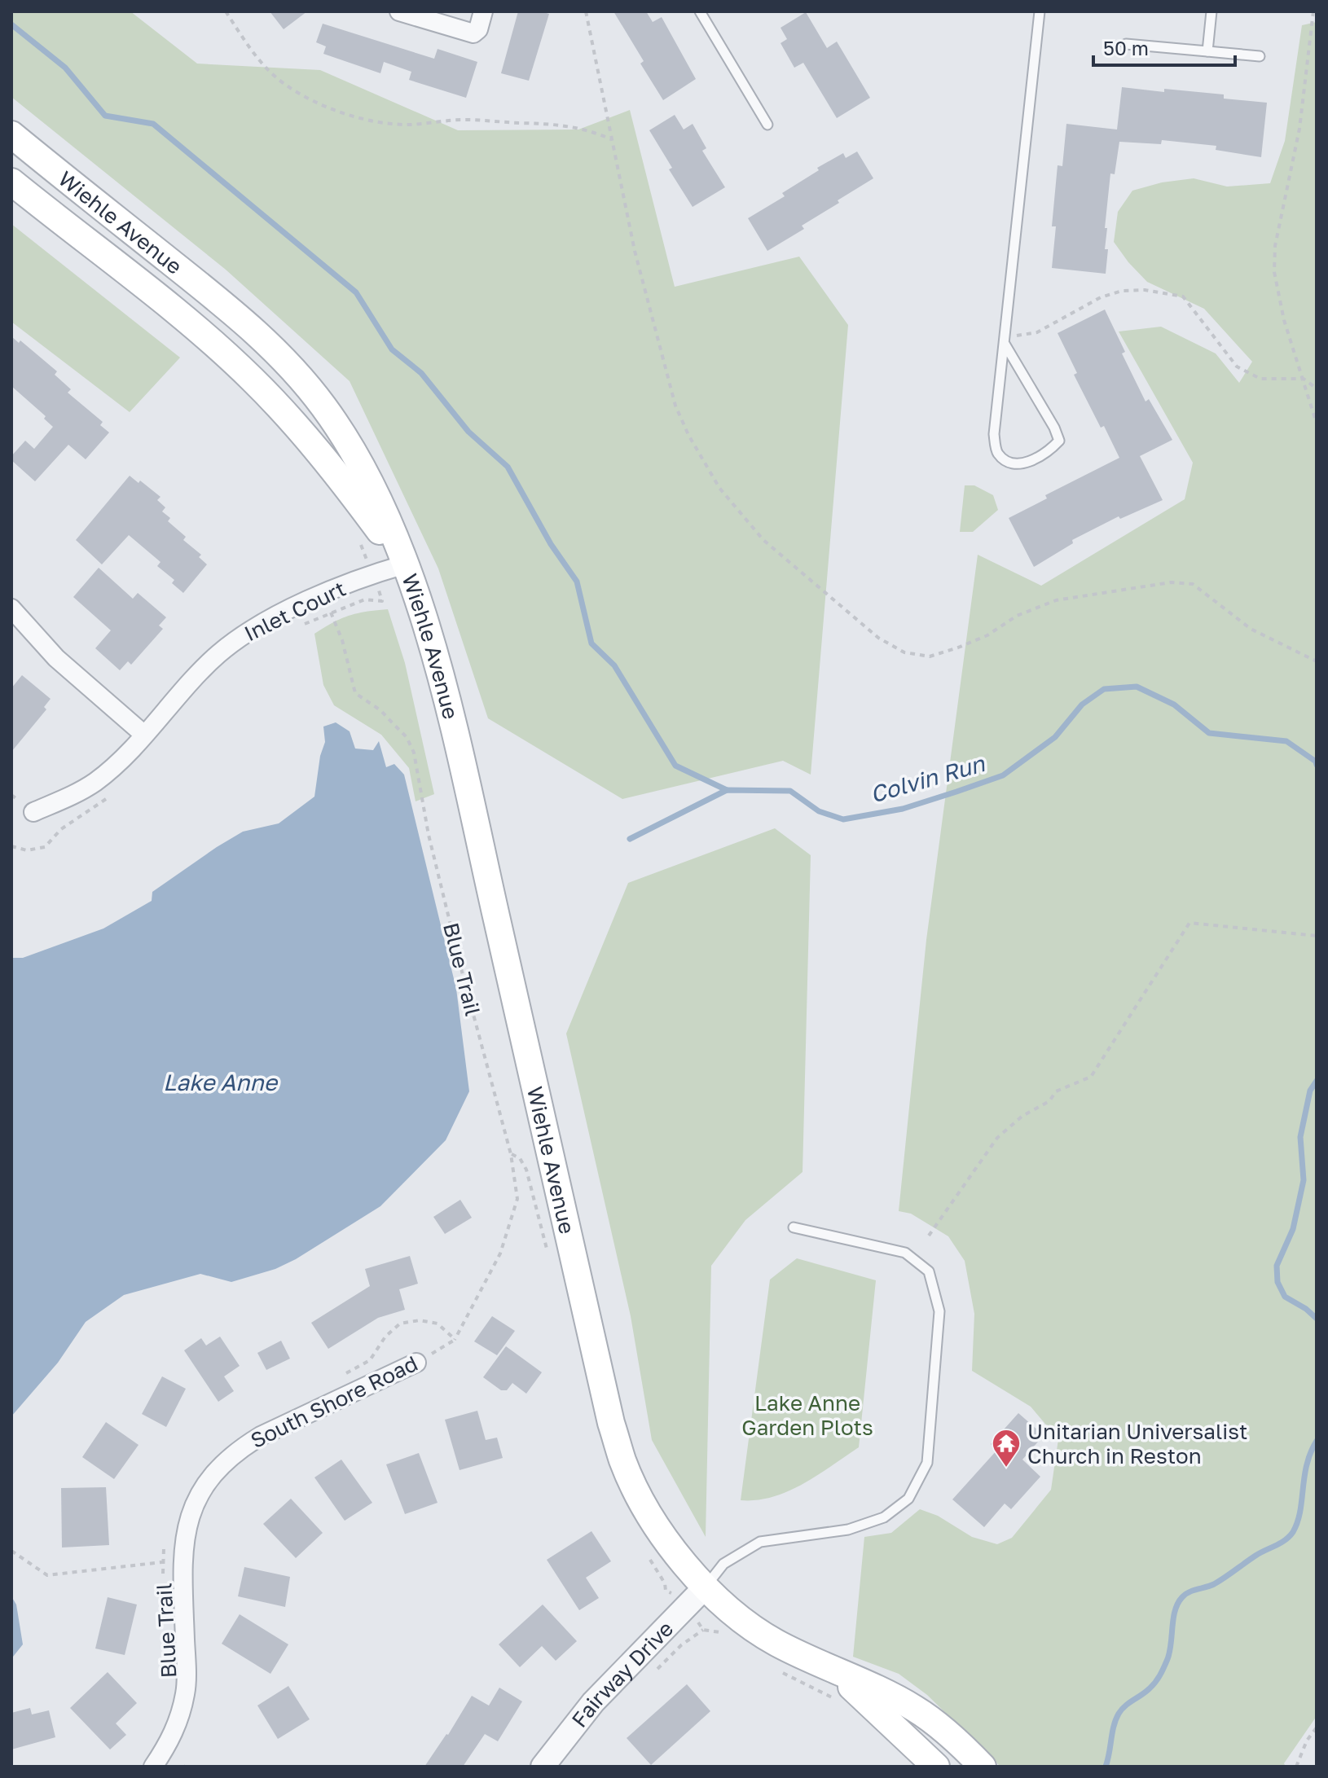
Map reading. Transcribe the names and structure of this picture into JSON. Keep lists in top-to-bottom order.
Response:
{
  "streets": {
    "main road": ["Wiehle Avenue"],
    "street": ["Inlet Court", "South Shore Road", "Fairway Drive"],
    "path": ["Blue Trail"]
  },
  "crossings": [
    ["Wiehle Avenue", "Inlet Court"],
    ["Wiehle Avenue", "Fairway Drive"],
    ["Blue Trail", "South Shore Road"]
  ],
  "water": ["Colvin Run", "Lake Anne"],
  "parks": ["Lake Anne Garden Plots"],
  "places": {
    "temple": ["Unitarian Universalist Church in Reston"]
  },
  "scale_bar": "50 m"
}
